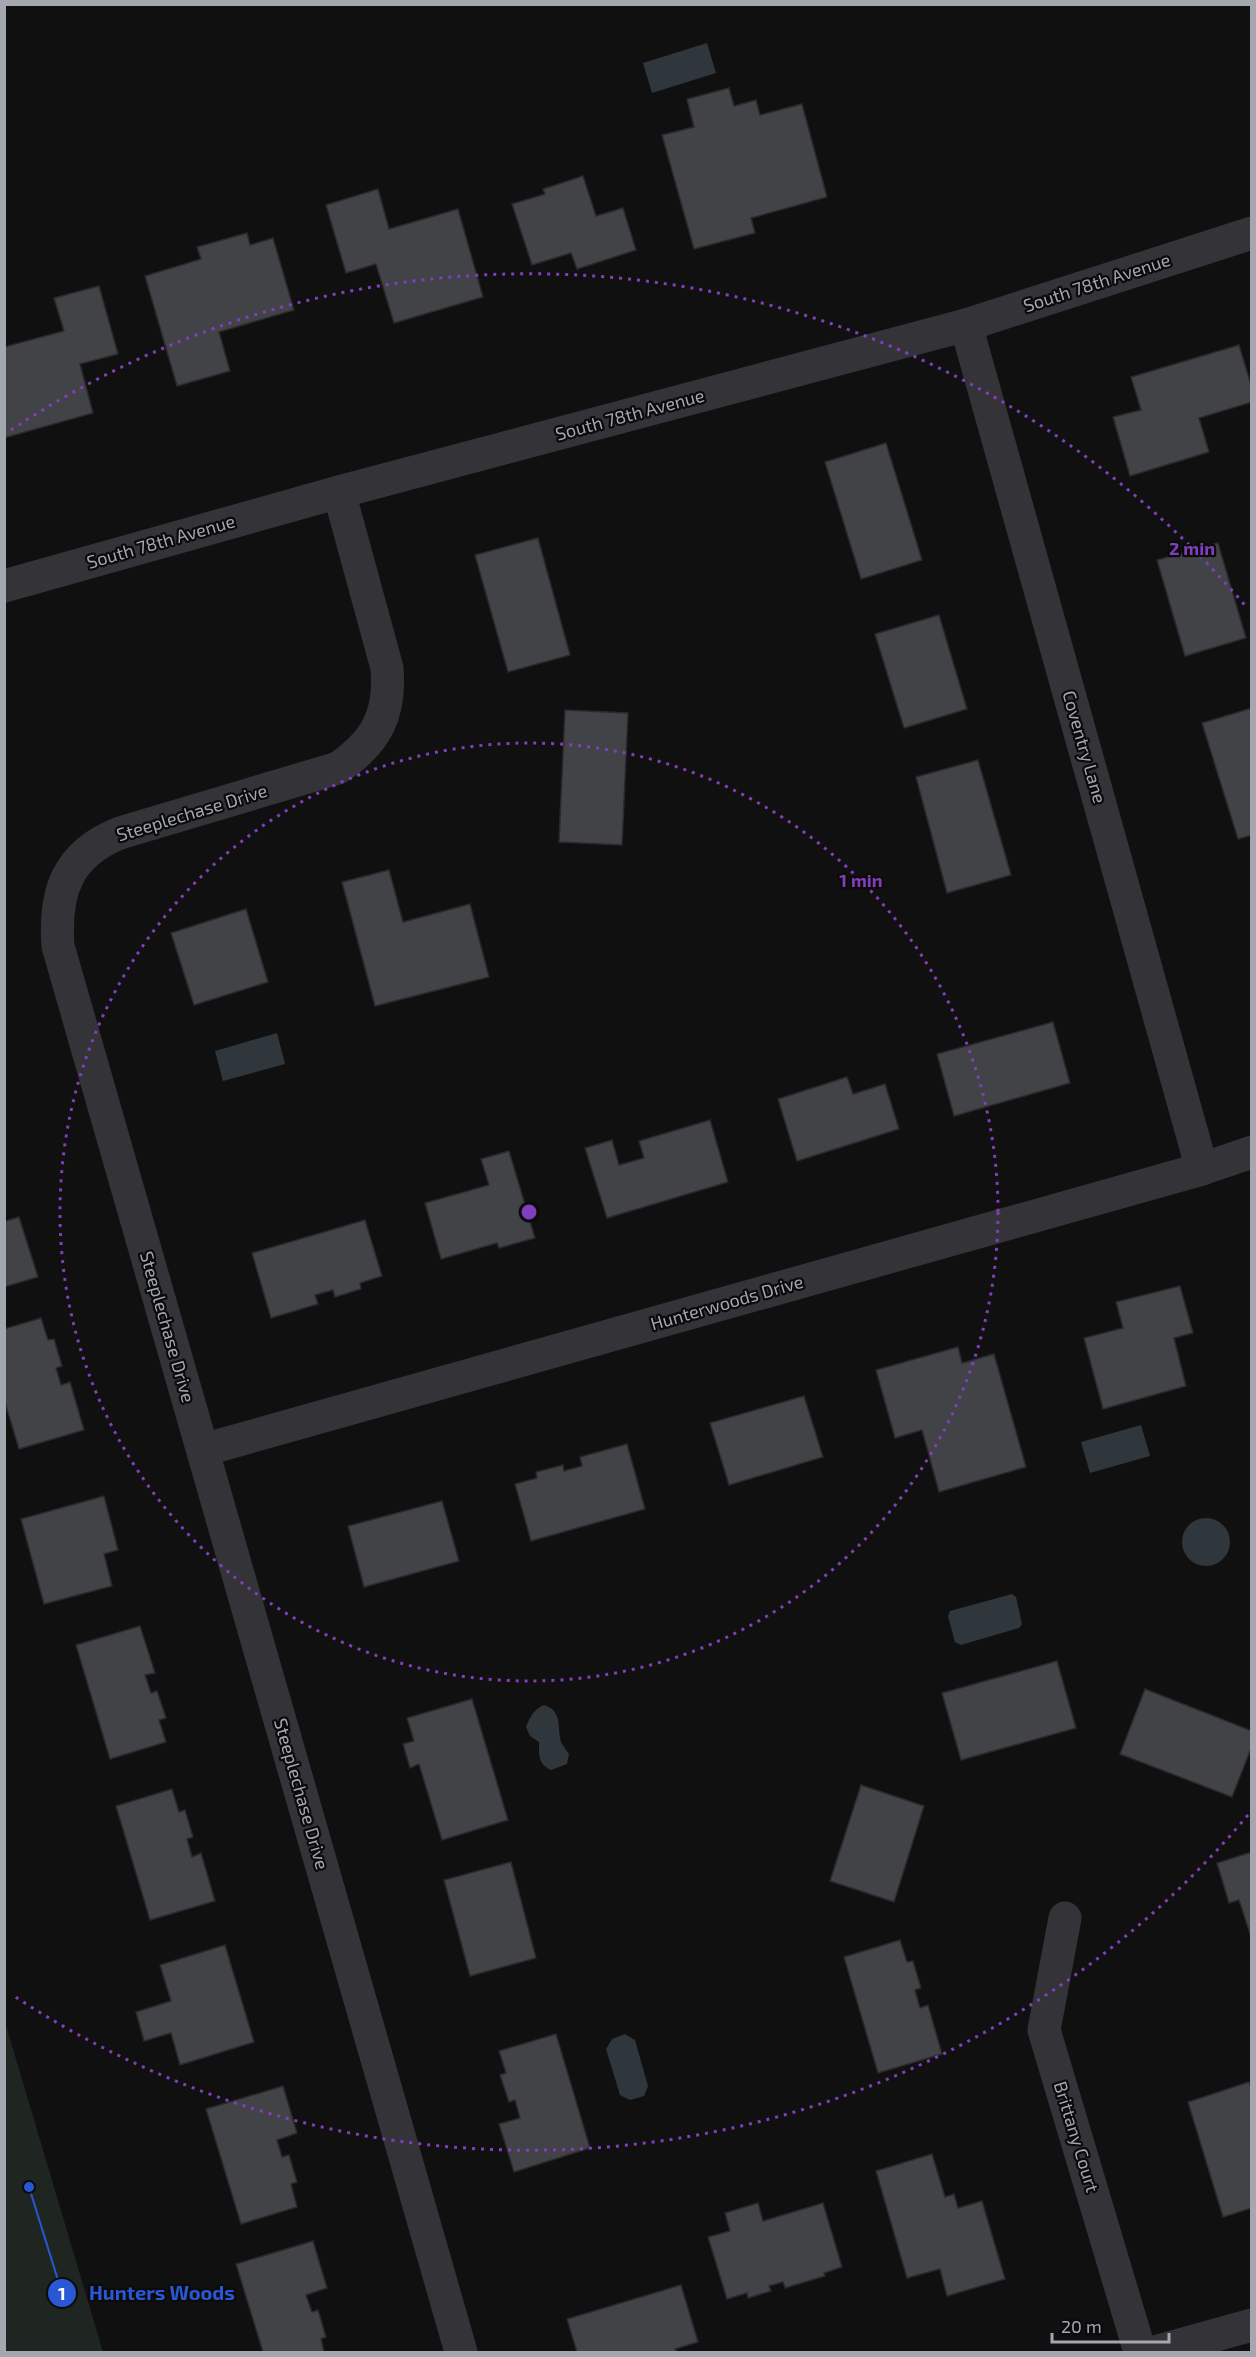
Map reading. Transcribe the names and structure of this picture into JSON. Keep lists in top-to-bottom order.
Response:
{
  "streets": {
    "street": [
      "South 78th Avenue",
      "Coventry Lane",
      "Steeplechase Drive",
      "Hunterwoods Drive",
      "Brittany Court"
    ]
  },
  "crossings": [
    ["South 78th Avenue", "Coventry Lane"],
    ["South 78th Avenue", "Steeplechase Drive"],
    ["Coventry Lane", "Hunterwoods Drive"],
    ["Steeplechase Drive", "Hunterwoods Drive"]
  ],
  "places": ["Hunters Woods"],
  "scale_bar": "20 m",
  "rings": ["2 min", "1 min"]
}
